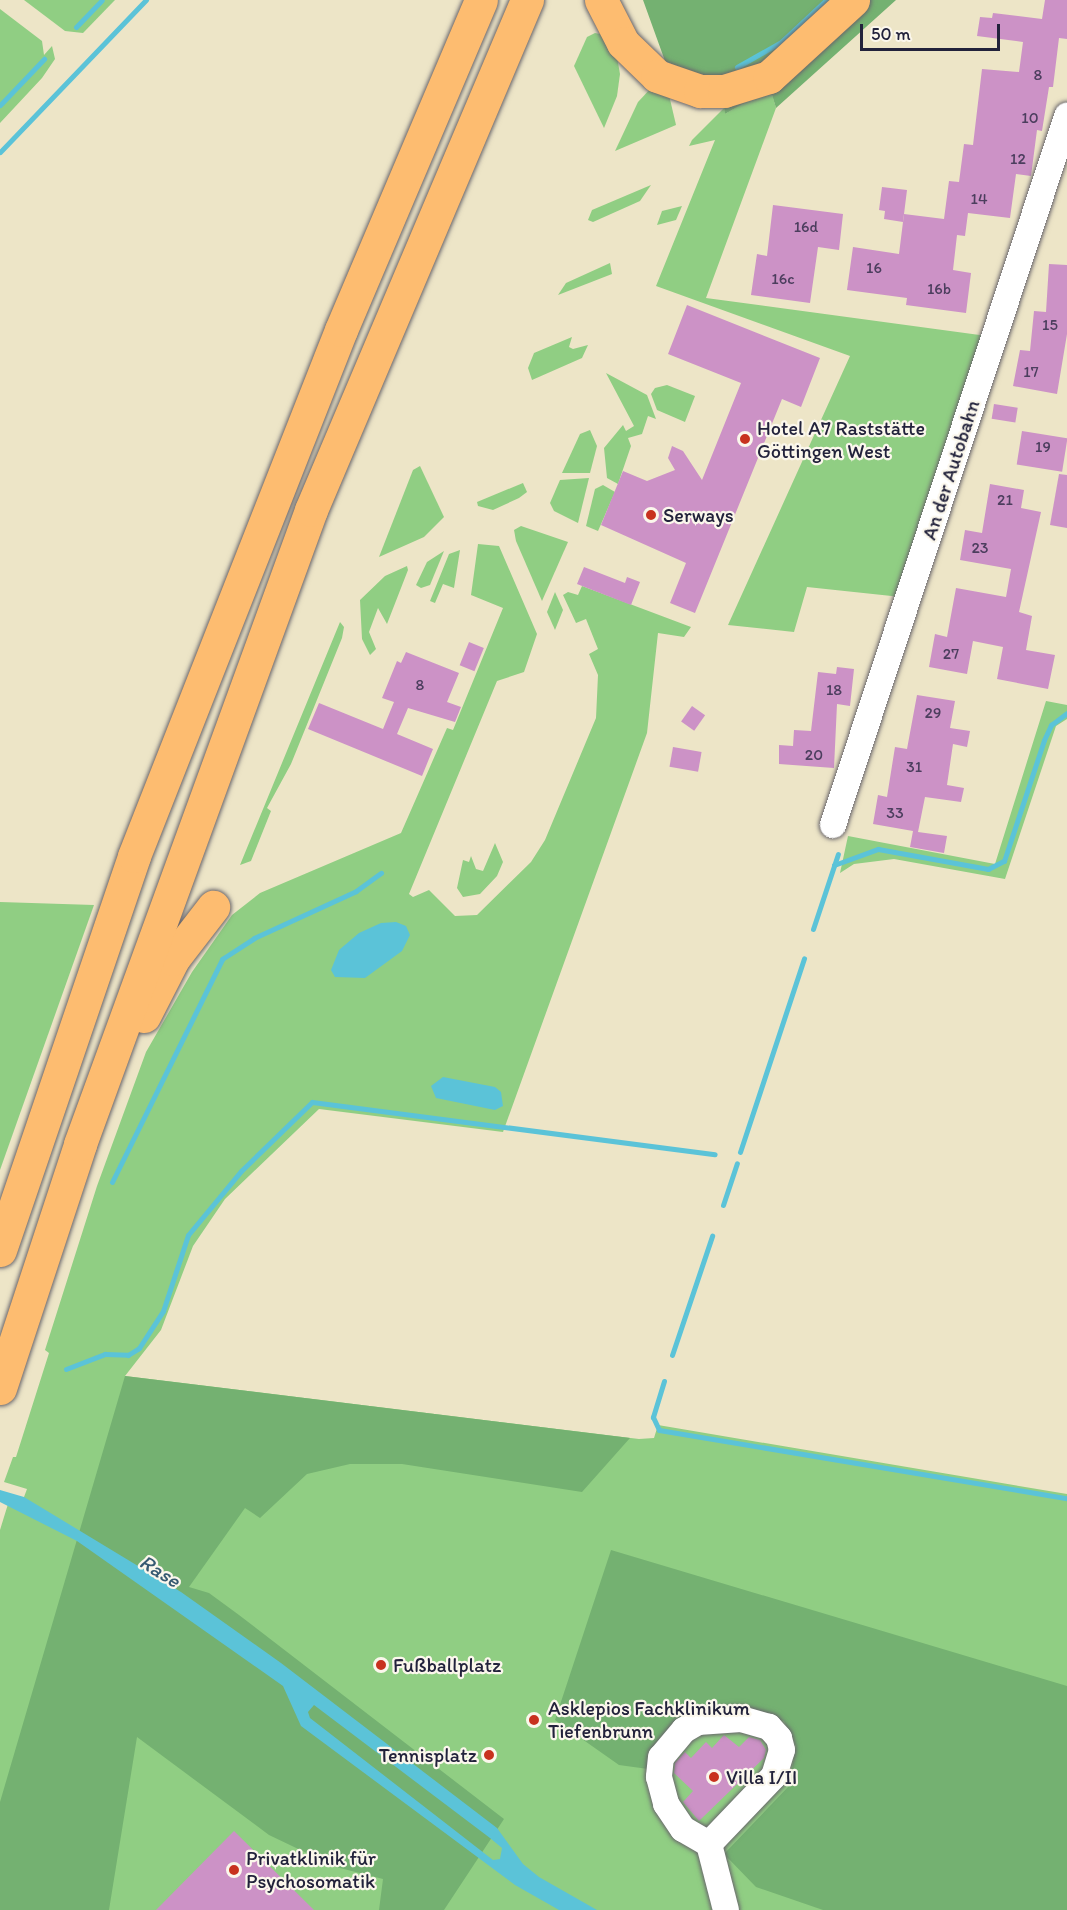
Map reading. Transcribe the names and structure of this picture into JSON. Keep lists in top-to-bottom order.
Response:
{
  "streets": {
    "street": ["An der Autobahn"]
  },
  "water": ["Rase"],
  "places": [
    "Hotel A7 Raststätte Göttingen West",
    "Serways",
    "Fußballplatz",
    "Asklepios Fachklinikum Tiefenbrunn",
    "Tennisplatz",
    "Villa I/II",
    "Privatklinik für Psychosomatik"
  ],
  "house_numbers": [
    "8",
    "10",
    "12",
    "14",
    "16d",
    "16",
    "16c",
    "16b",
    "15",
    "17",
    "19",
    "21",
    "23",
    "27",
    "8",
    "18",
    "29",
    "20",
    "31",
    "33"
  ],
  "scale_bar": "50 m"
}
